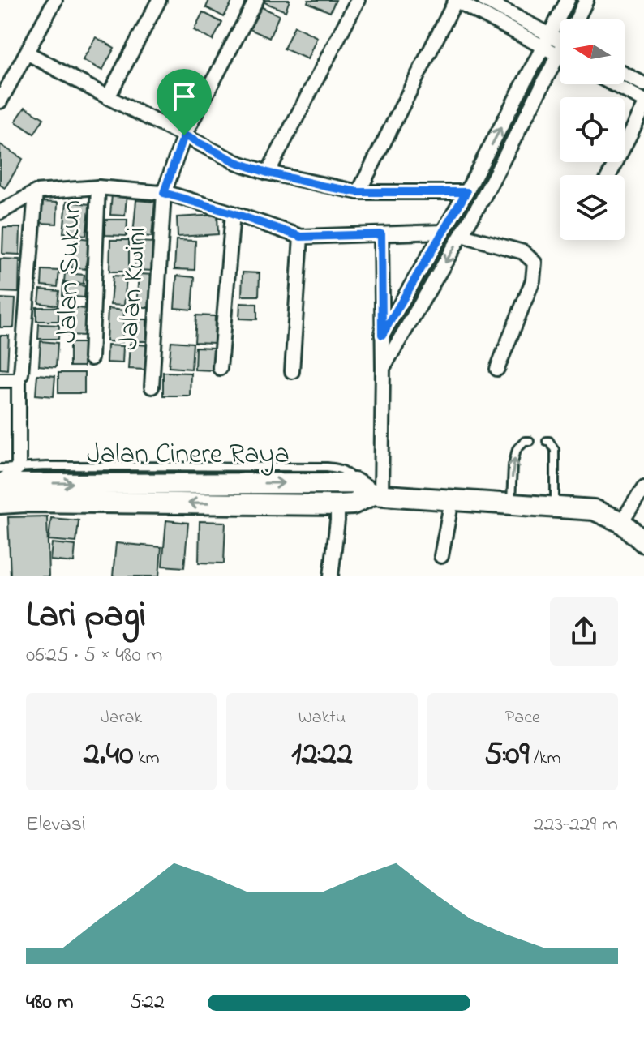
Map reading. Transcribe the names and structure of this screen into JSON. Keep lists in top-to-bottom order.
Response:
{
  "streets": {
    "main road": ["Jalan Cinere Raya"],
    "street": ["Jalan Sukun", "Jalan Kwini"]
  },
  "north": "left",
  "page": {
    "heading": ["Lari pagi", "06:25 · 5 × 480 m"],
    "stats": [
      ["Jarak", "2.40 km"],
      ["Waktu", "12:22"],
      ["Pace", "5:09 /km"]
    ],
    "chart": ["Elevasi", "223–229 m"],
    "list": [
      {
        "name": "480 m",
        "note": "5:22"
      }
    ]
  }
}
